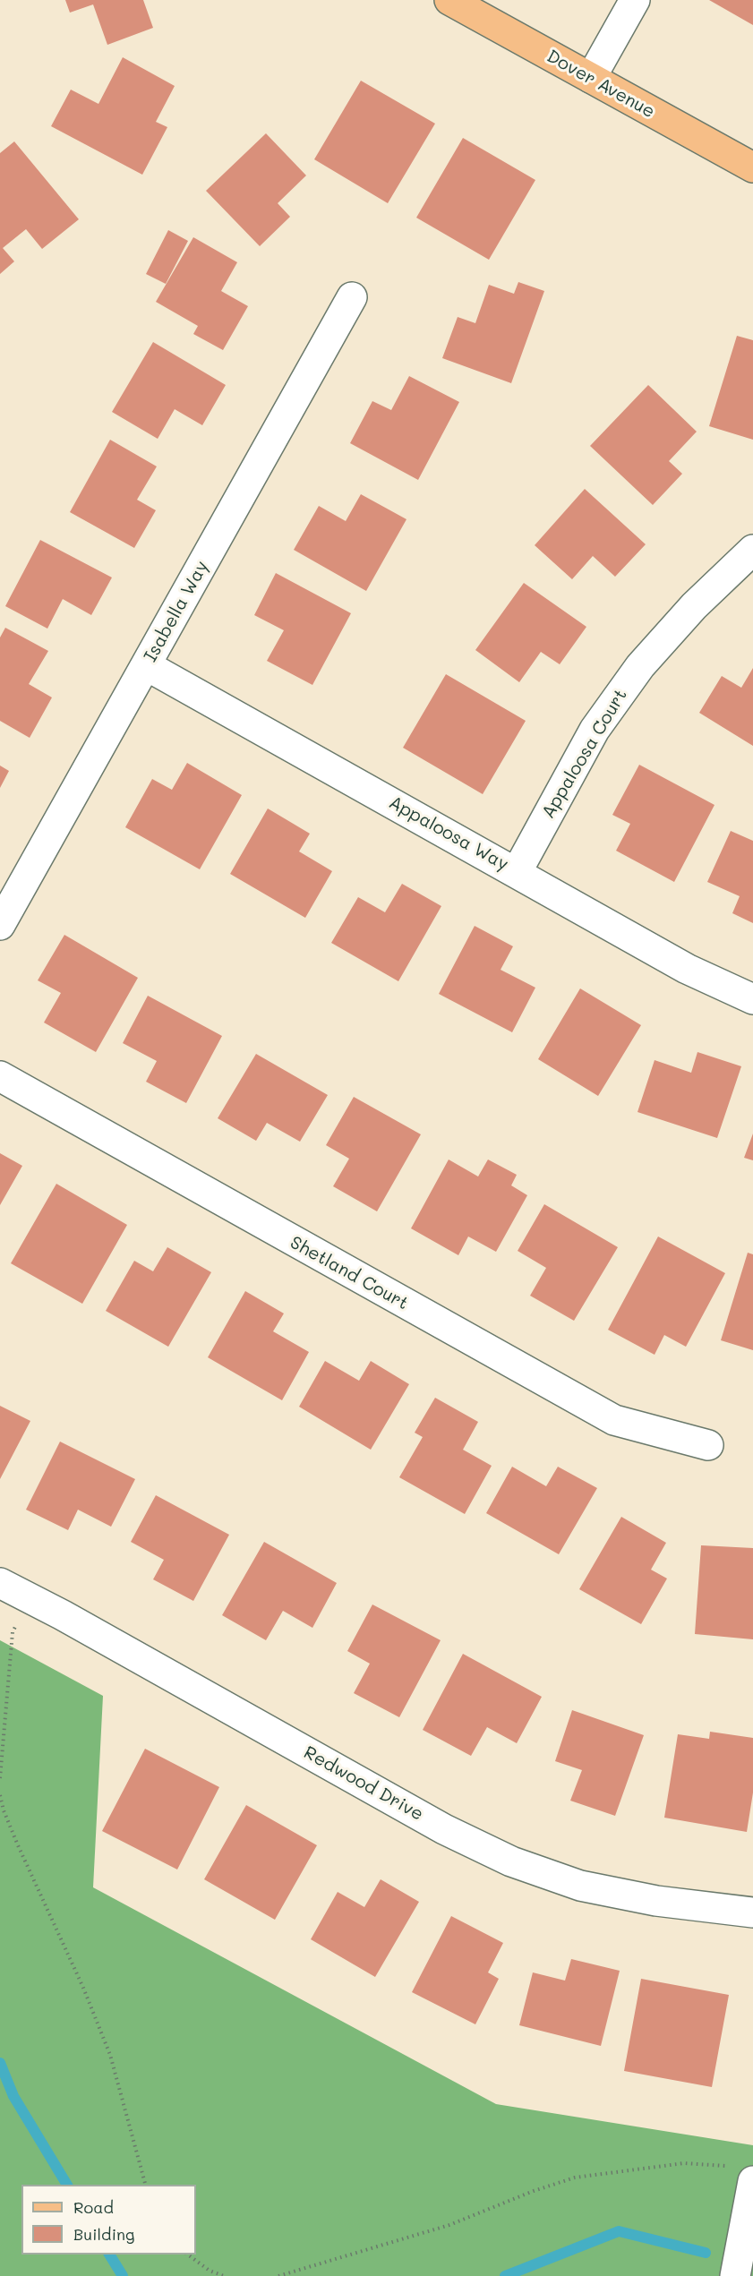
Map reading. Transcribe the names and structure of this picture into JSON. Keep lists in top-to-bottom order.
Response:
{
  "streets": {
    "main road": ["Dover Avenue"],
    "street": [
      "Isabella Way",
      "Appaloosa Court",
      "Appaloosa Way",
      "Shetland Court",
      "Redwood Drive"
    ]
  },
  "crossings": [
    ["Isabella Way", "Appaloosa Way"],
    ["Appaloosa Court", "Appaloosa Way"]
  ],
  "legend": ["Road", "Building"]
}
